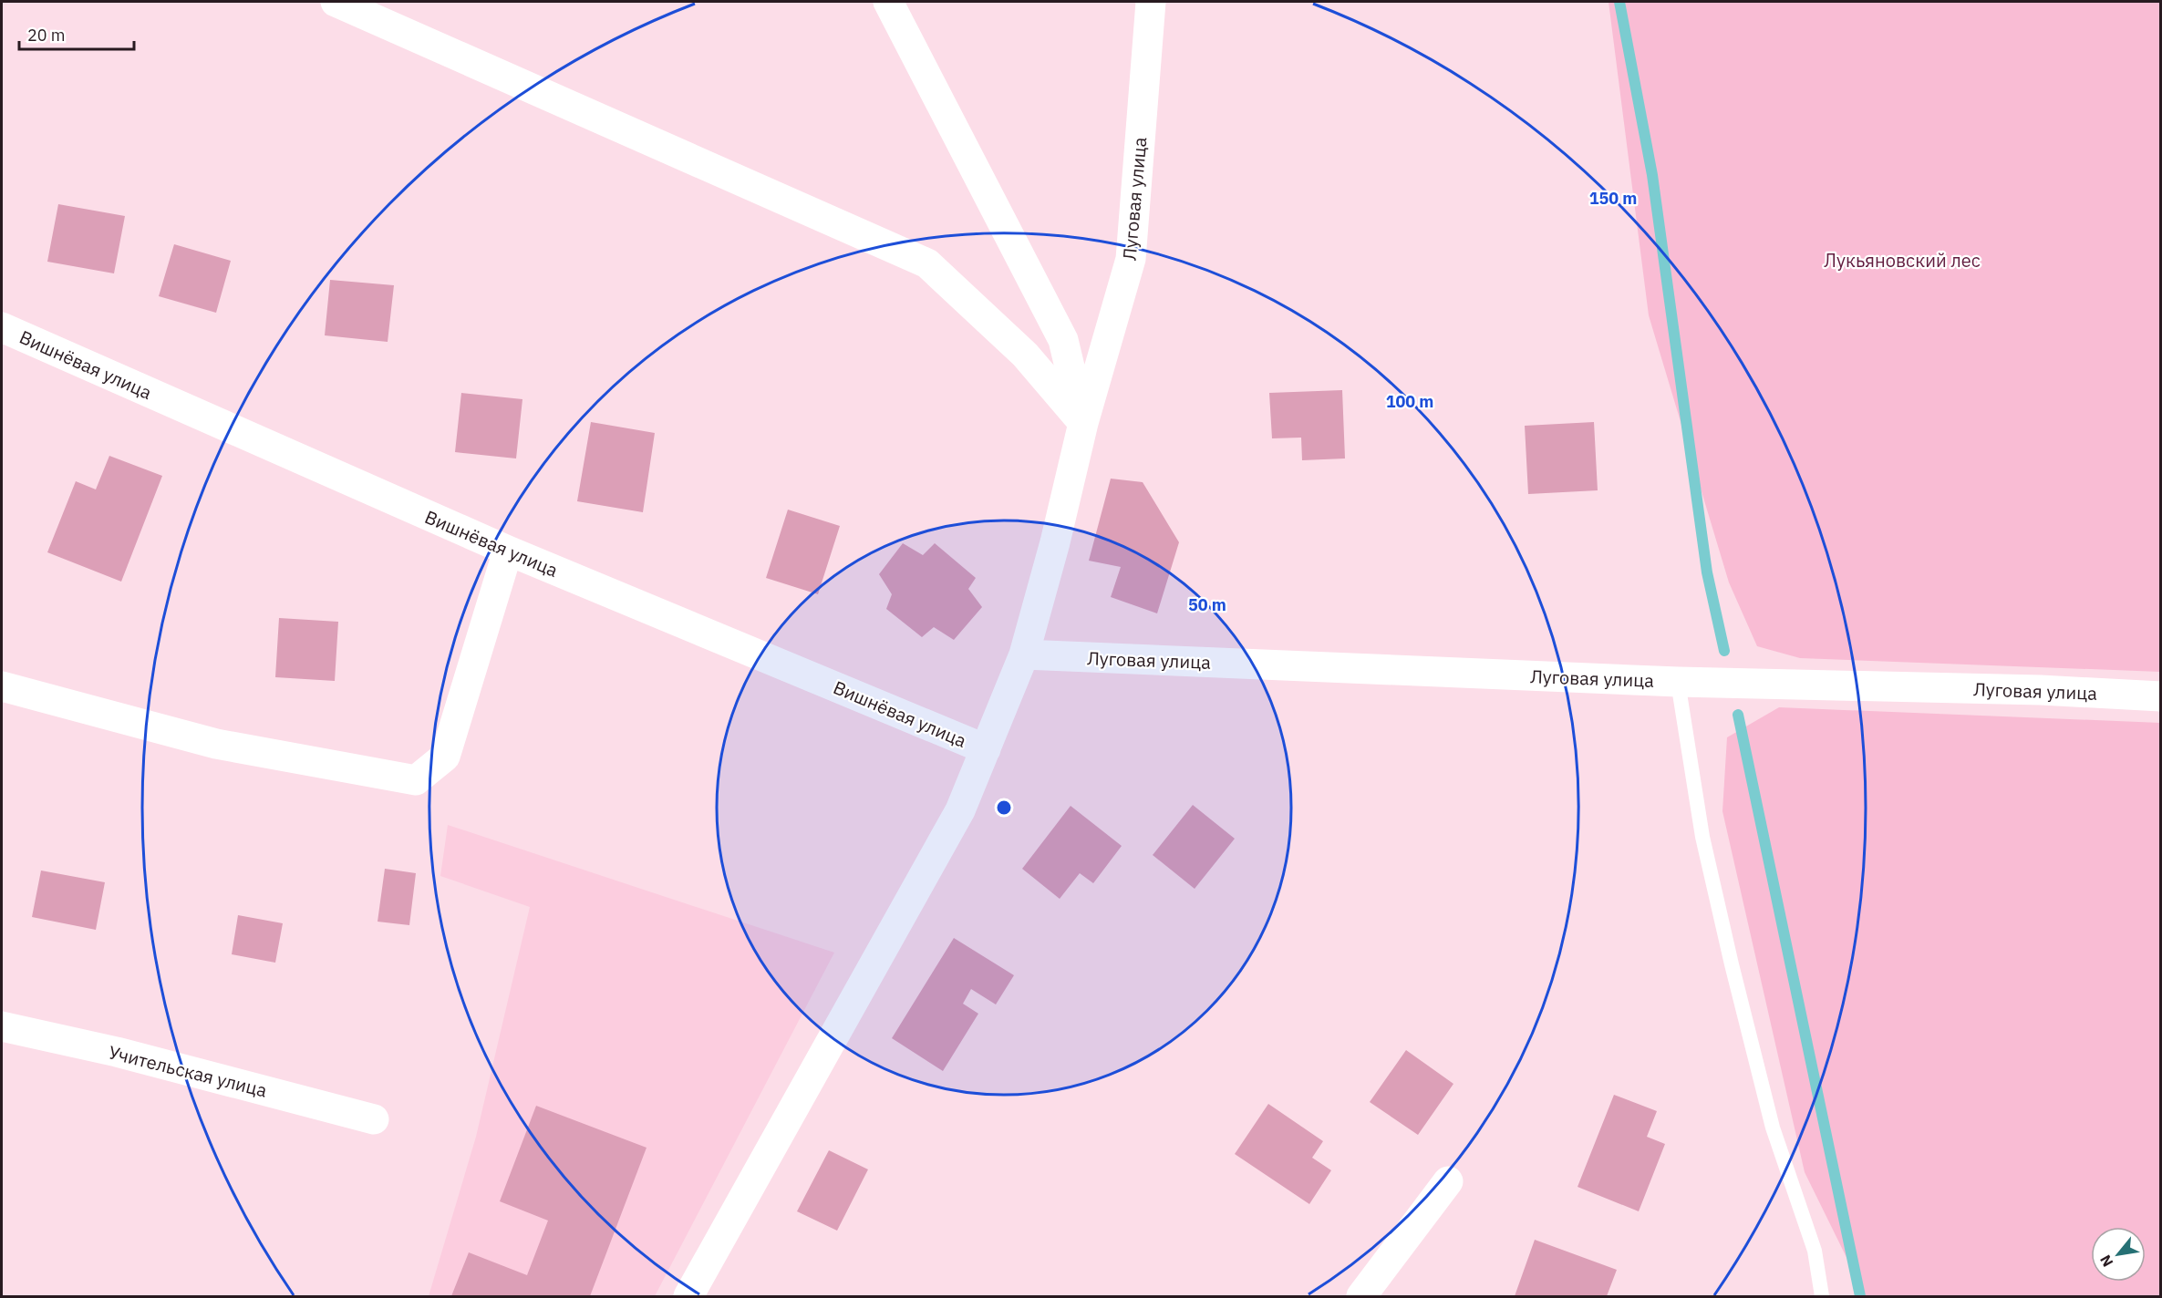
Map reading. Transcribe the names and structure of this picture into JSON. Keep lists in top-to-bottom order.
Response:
{
  "streets": {
    "street": ["Луговая улица", "Вишнёвая улица", "Учительская улица"]
  },
  "crossings": [
    ["Луговая улица", "Вишнёвая улица"]
  ],
  "parks": ["Лукьяновский лес"],
  "scale_bar": "20 m",
  "north": "bottom left",
  "rings": ["150 m", "100 m", "50 m"]
}
